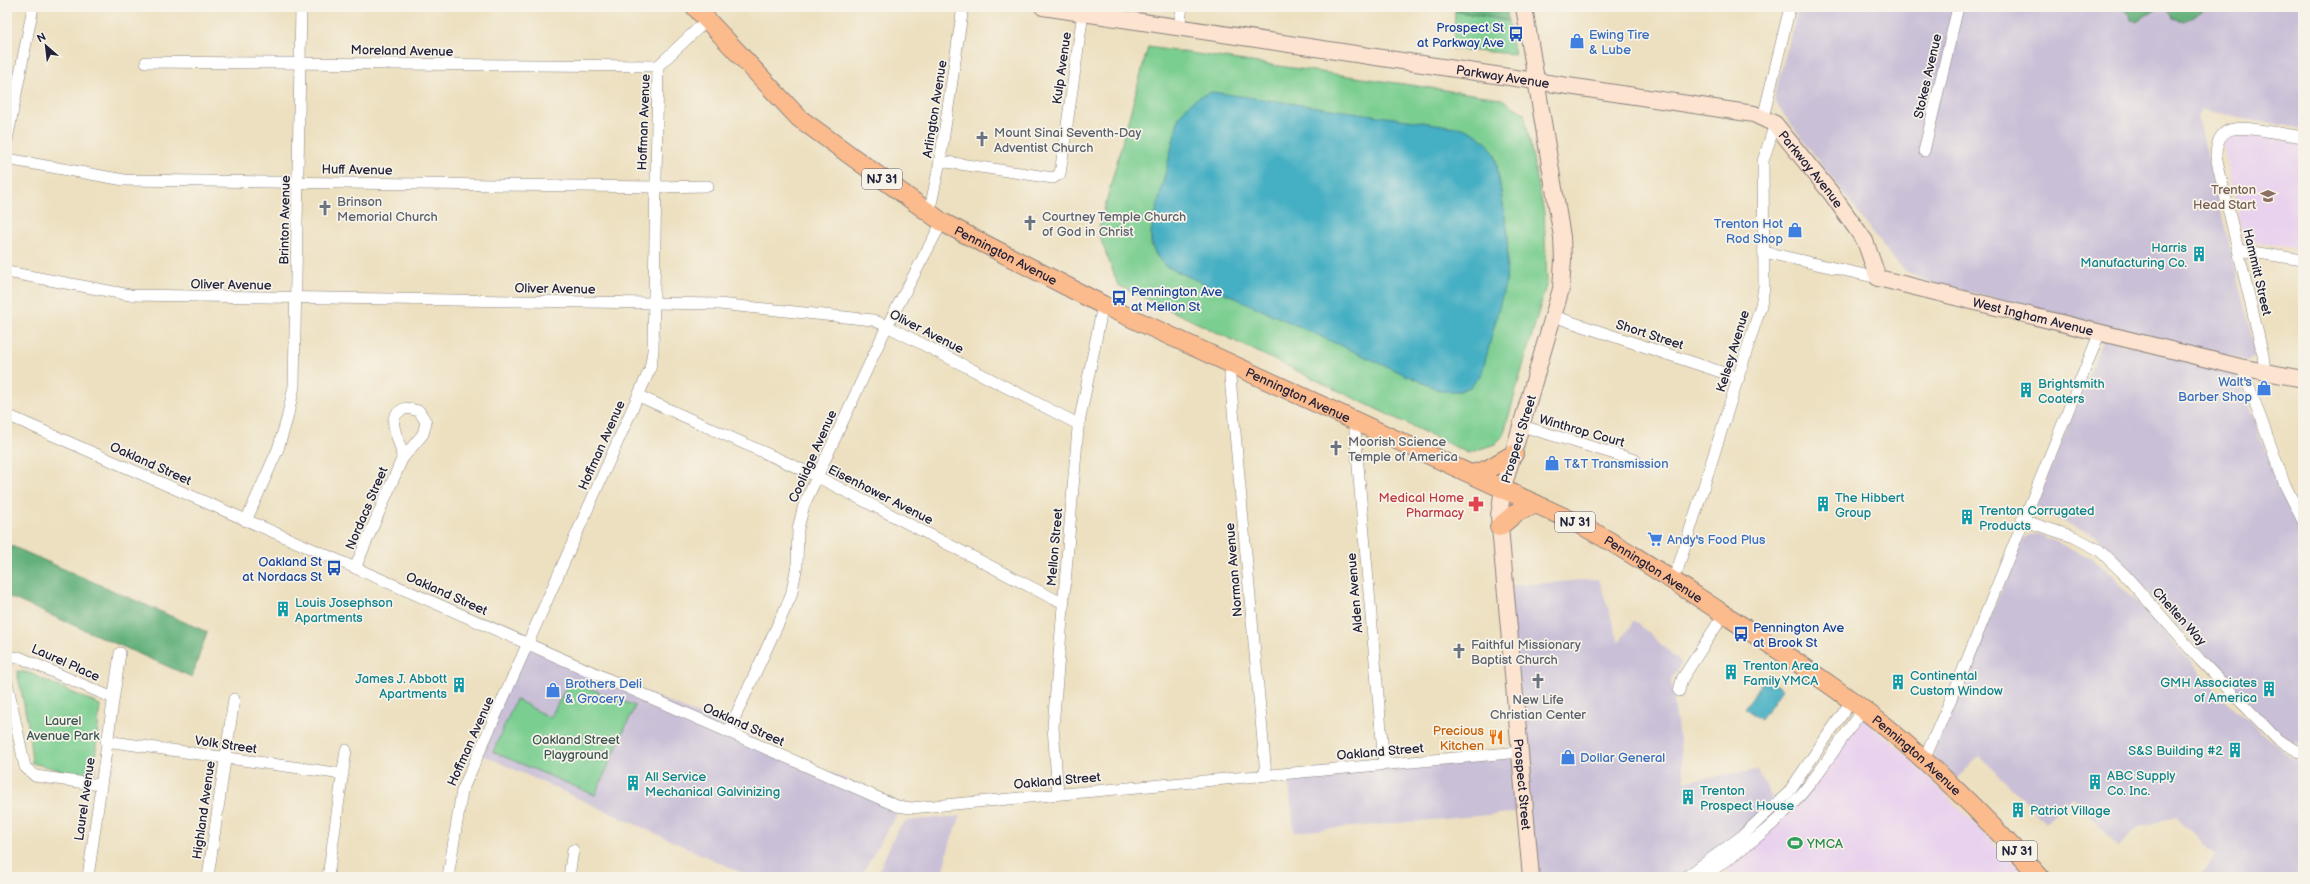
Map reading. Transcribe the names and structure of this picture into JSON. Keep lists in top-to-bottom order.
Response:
{
  "streets": {
    "main road": ["NJ 31", "Pennington Avenue"],
    "street": [
      "Moreland Avenue",
      "Kulp Avenue",
      "Parkway Avenue",
      "Stokes Avenue",
      "Arlington Avenue",
      "Hoffman Avenue",
      "Huff Avenue",
      "Brinton Avenue",
      "Hammitt Street",
      "Oliver Avenue",
      "West Ingham Avenue",
      "Short Street",
      "Kelsey Avenue",
      "Winthrop Court",
      "Prospect Street",
      "Coolidge Avenue",
      "Oakland Street",
      "Eisenhower Avenue",
      "Nordacs Street",
      "Mellon Street",
      "Norman Avenue",
      "Alden Avenue",
      "Chelten Way",
      "Laurel Place",
      "Volk Street",
      "Laurel Avenue",
      "Highland Avenue"
    ]
  },
  "crossings": [
    ["Moreland Avenue", "Hoffman Avenue"],
    ["Moreland Avenue", "Brinton Avenue"],
    ["Kulp Avenue", "Parkway Avenue"],
    ["Kulp Avenue", "Arlington Avenue"],
    ["Parkway Avenue", "West Ingham Avenue"],
    ["Parkway Avenue", "Kelsey Avenue"],
    ["Parkway Avenue", "Prospect Street"],
    ["Arlington Avenue", "Pennington Avenue"],
    ["Arlington Avenue", "Coolidge Avenue"],
    ["Hoffman Avenue", "Huff Avenue"],
    ["Hoffman Avenue", "Pennington Avenue"],
    ["Hoffman Avenue", "Oliver Avenue"],
    ["Hoffman Avenue", "Oakland Street"],
    ["Hoffman Avenue", "Eisenhower Avenue"],
    ["Huff Avenue", "Brinton Avenue"],
    ["Brinton Avenue", "Oliver Avenue"],
    ["Brinton Avenue", "Oakland Street"],
    ["Pennington Avenue", "Kelsey Avenue"],
    ["Pennington Avenue", "Prospect Street"],
    ["Pennington Avenue", "Coolidge Avenue"],
    ["Pennington Avenue", "Mellon Street"],
    ["Pennington Avenue", "Norman Avenue"],
    ["Pennington Avenue", "Alden Avenue"],
    ["Hammitt Street", "West Ingham Avenue"],
    ["Oliver Avenue", "Coolidge Avenue"],
    ["Oliver Avenue", "Mellon Street"],
    ["West Ingham Avenue", "Kelsey Avenue"],
    ["Short Street", "Kelsey Avenue"],
    ["Short Street", "Prospect Street"],
    ["Winthrop Court", "Prospect Street"],
    ["Prospect Street", "Oakland Street"],
    ["Coolidge Avenue", "Oakland Street"],
    ["Coolidge Avenue", "Eisenhower Avenue"],
    ["Oakland Street", "Nordacs Street"],
    ["Oakland Street", "Mellon Street"],
    ["Oakland Street", "Norman Avenue"],
    ["Oakland Street", "Alden Avenue"],
    ["Eisenhower Avenue", "Mellon Street"],
    ["Laurel Place", "Laurel Avenue"],
    ["Volk Street", "Laurel Avenue"],
    ["Volk Street", "Highland Avenue"]
  ],
  "parks": ["Laurel Avenue Park", "Oakland Street Playground"],
  "places": {
    "bus stop": [
      "Prospect St at Parkway Ave",
      "Pennington Ave at Mellon St",
      "Oakland St at Nordacs St",
      "Pennington Ave at Brook St"
    ],
    "shop": [
      "Ewing Tire & Lube",
      "Trenton Hot Rod Shop",
      "Walt's Barber Shop",
      "T&T Transmission",
      "Brothers Deli & Grocery",
      "Dollar General"
    ],
    "church": [
      "Mount Sinai Seventh-Day Adventist Church",
      "Brinson Memorial Church",
      "Courtney Temple Church of God in Christ",
      "Moorish Science Temple of America",
      "Faithful Missionary Baptist Church",
      "New Life Christian Center"
    ],
    "school or university": ["Trenton Head Start"],
    "building": [
      "Harris Manufacturing Co.",
      "Brightsmith Coaters",
      "The Hibbert Group",
      "Trenton Corrugated Products",
      "Louis Josephson Apartments",
      "Trenton Area Family YMCA",
      "Continental Custom Window",
      "James J. Abbott Apartments",
      "GMH Associates of America",
      "S&S Building #2",
      "ABC Supply Co. Inc.",
      "All Service Mechanical Galvinizing",
      "Trenton Prospect House",
      "Patriot Village"
    ],
    "pharmacy": ["Medical Home Pharmacy"],
    "supermarket": ["Andy's Food Plus"],
    "restaurant": ["Precious Kitchen"],
    "sports": ["YMCA"]
  },
  "north": "top left"
}
